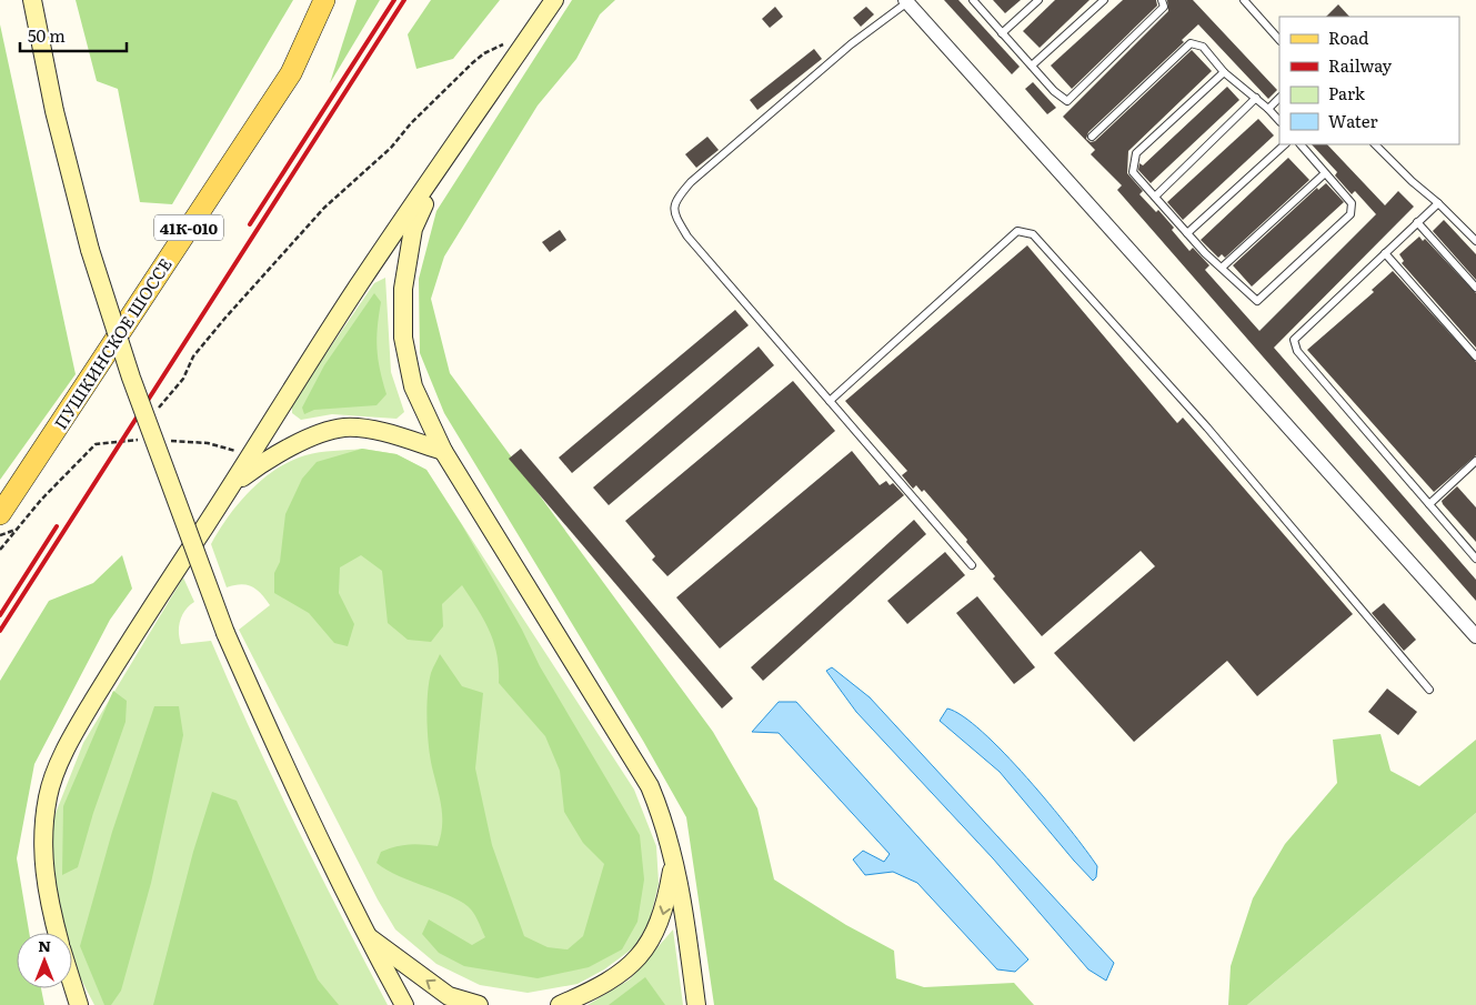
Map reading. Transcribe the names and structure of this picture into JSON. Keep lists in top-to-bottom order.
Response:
{
  "streets": {
    "main road": ["41К-010", "ПУШКИНСКОЕ ШОССЕ"]
  },
  "legend": [
    "Road",
    "Railway",
    "Park",
    "Water"
  ],
  "scale_bar": "50 m",
  "north": "top"
}
